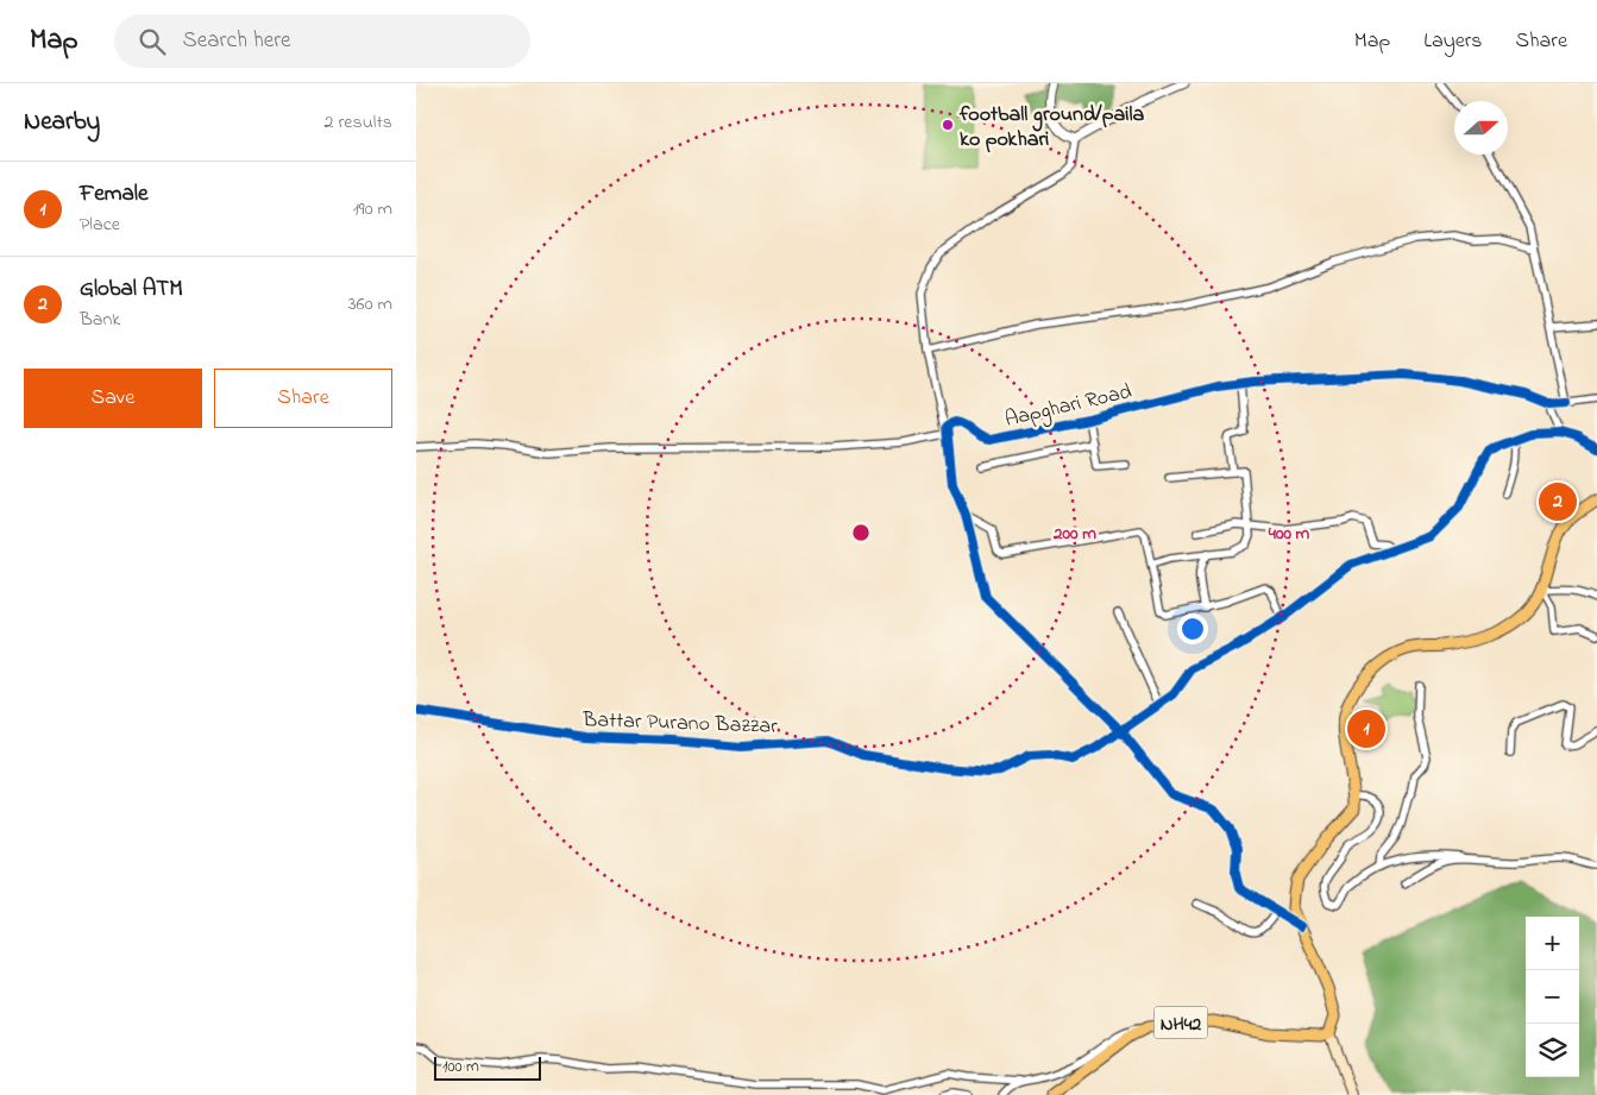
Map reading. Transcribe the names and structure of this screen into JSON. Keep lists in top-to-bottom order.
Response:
{
  "streets": {
    "main road": ["NH42"],
    "street": ["Aapghari Road", "Battar Purano Bazzar"]
  },
  "places": ["football ground/paila ko pokhari"],
  "scale_bar": "100 m",
  "north": "right",
  "page": {
    "header": "Map",
    "search": "Search here",
    "nav": ["Map", "Layers", "Share"],
    "heading": ["Nearby", "2 results"],
    "list": [
      {
        "mark": "1",
        "name": "Female",
        "note": "Place",
        "value": "190 m"
      },
      {
        "mark": "2",
        "name": "Global ATM",
        "note": "Bank",
        "value": "360 m"
      }
    ],
    "buttons": ["Save", "Share"],
    "pins": ["2", "1"],
    "map_buttons": ["+", "−"],
    "scale": "100 m"
  },
  "rings": ["200 m", "400 m"]
}
